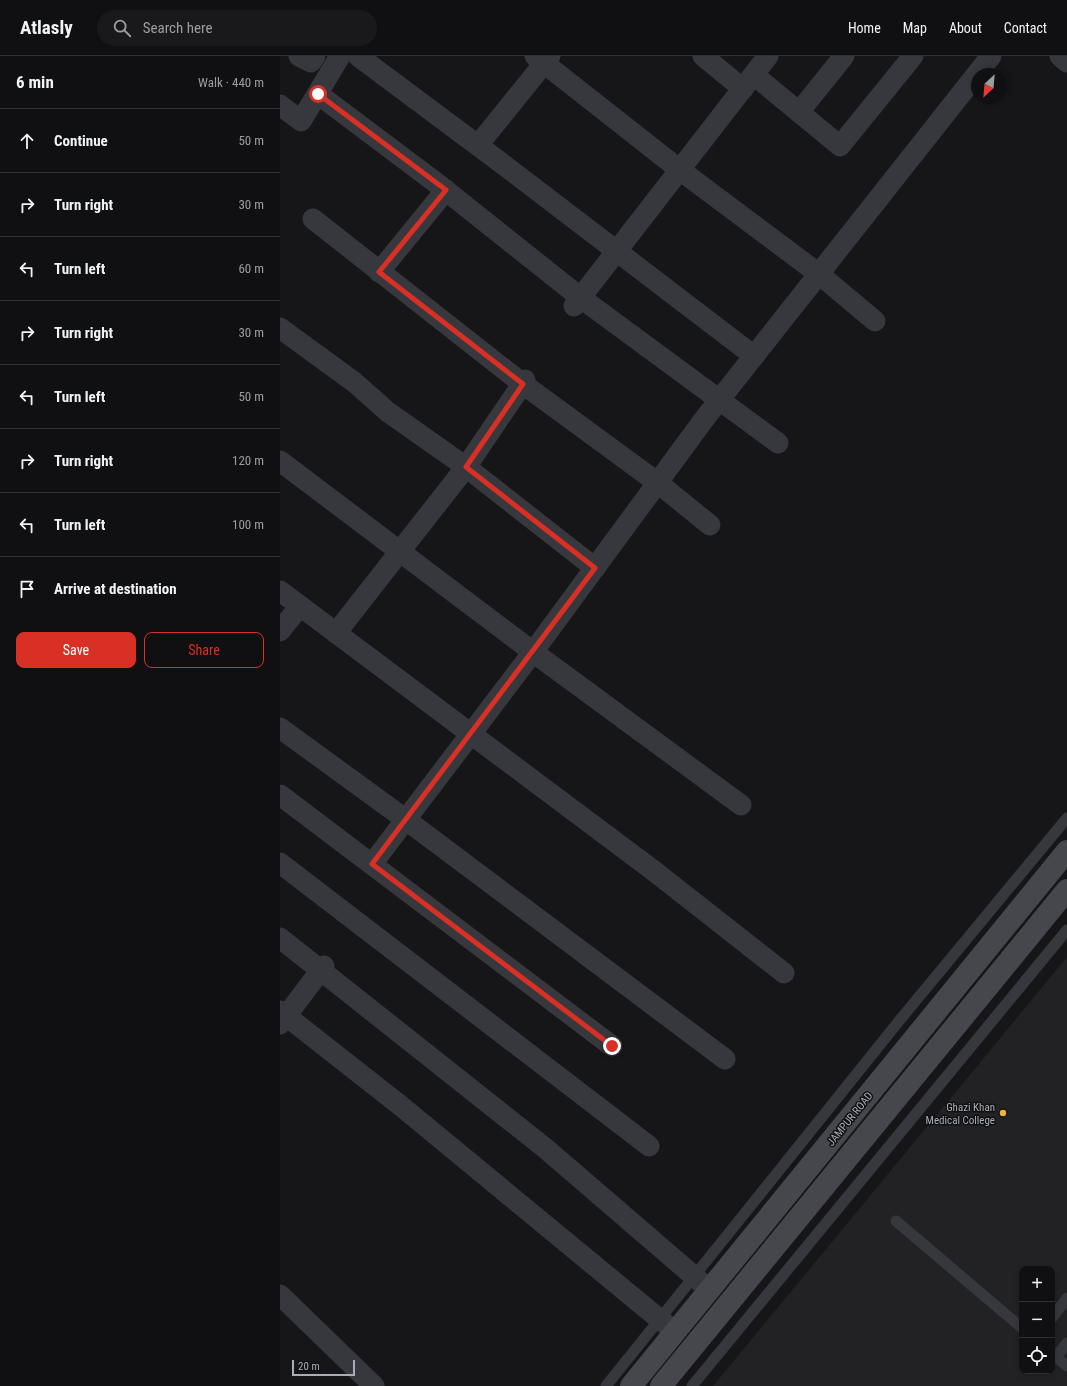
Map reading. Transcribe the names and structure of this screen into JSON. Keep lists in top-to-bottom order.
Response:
{
  "streets": {
    "main road": ["JAMPUR ROAD"]
  },
  "places": ["Ghazi Khan Medical College"],
  "scale_bar": "20 m",
  "north": "bottom left",
  "page": {
    "header": "Atlasly",
    "search": "Search here",
    "nav": [
      "Home",
      "Map",
      "About",
      "Contact"
    ],
    "heading": ["6 min", "Walk · 440 m"],
    "list": [
      ["Continue", "50 m"],
      ["Turn right", "30 m"],
      ["Turn left", "60 m"],
      ["Turn right", "30 m"],
      ["Turn left", "50 m"],
      ["Turn right", "120 m"],
      ["Turn left", "100 m"],
      "Arrive at destination"
    ],
    "buttons": ["Save", "Share"],
    "map_buttons": ["+", "−"],
    "scale": "20 m"
  }
}
